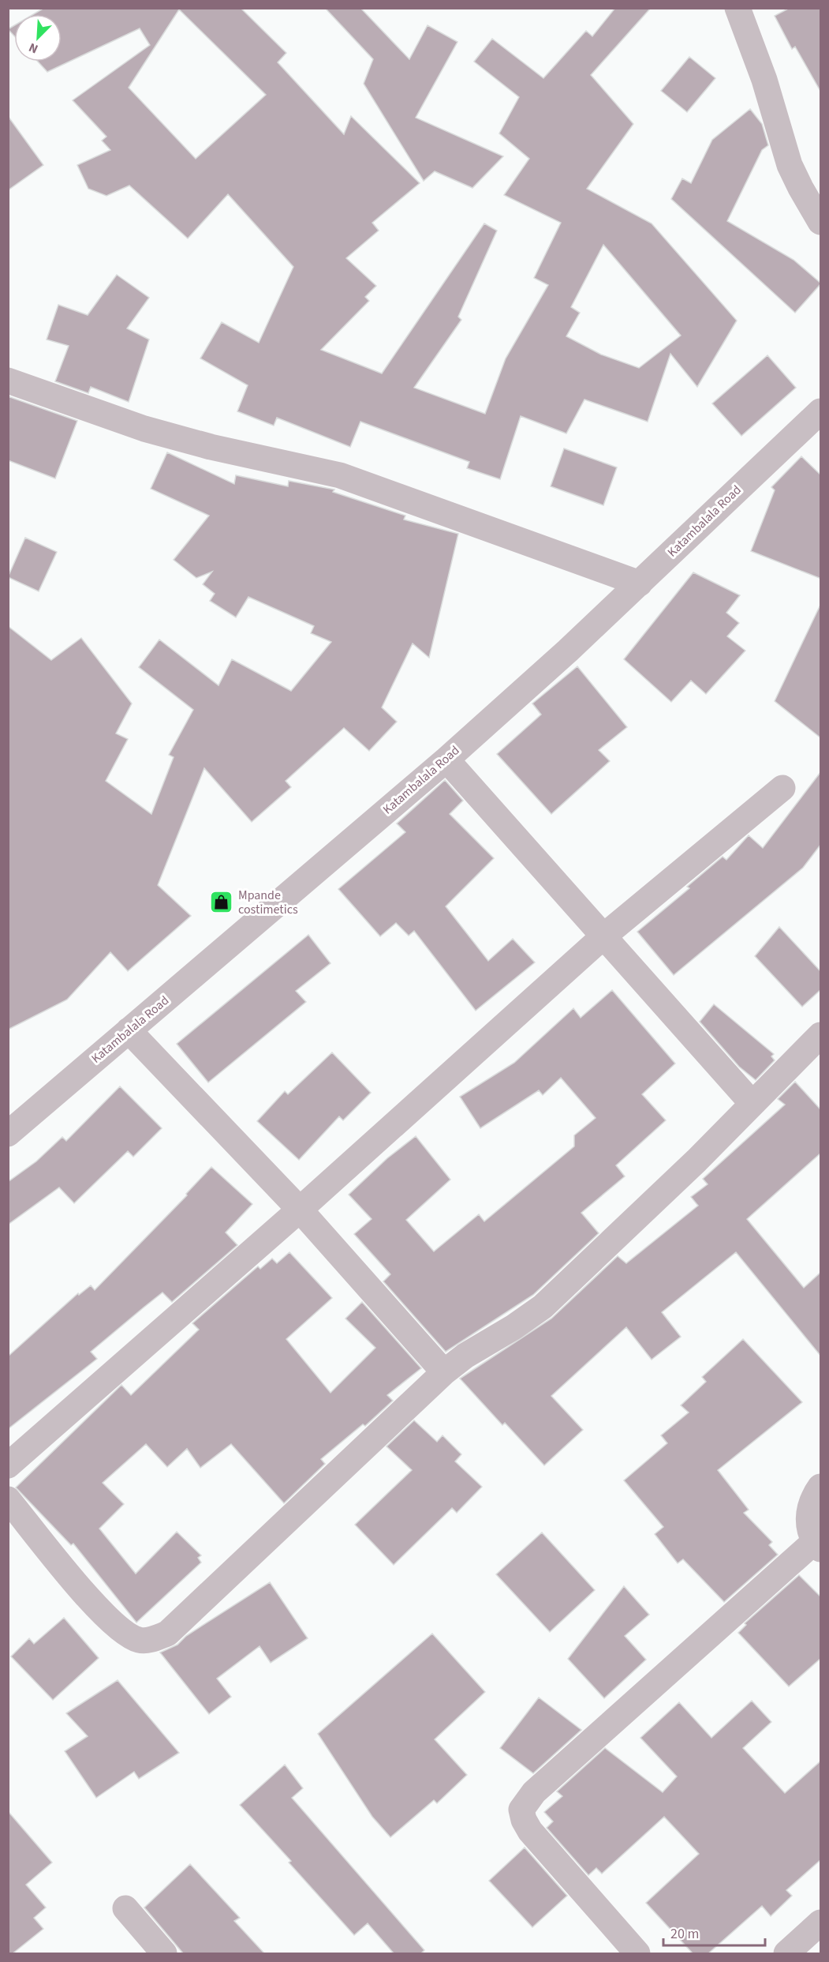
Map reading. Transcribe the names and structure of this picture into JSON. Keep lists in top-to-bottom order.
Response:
{
  "streets": {
    "street": ["Katambalala Road"]
  },
  "places": {
    "shop": ["Mpande costimetics"]
  },
  "scale_bar": "20 m",
  "north": "bottom left"
}
